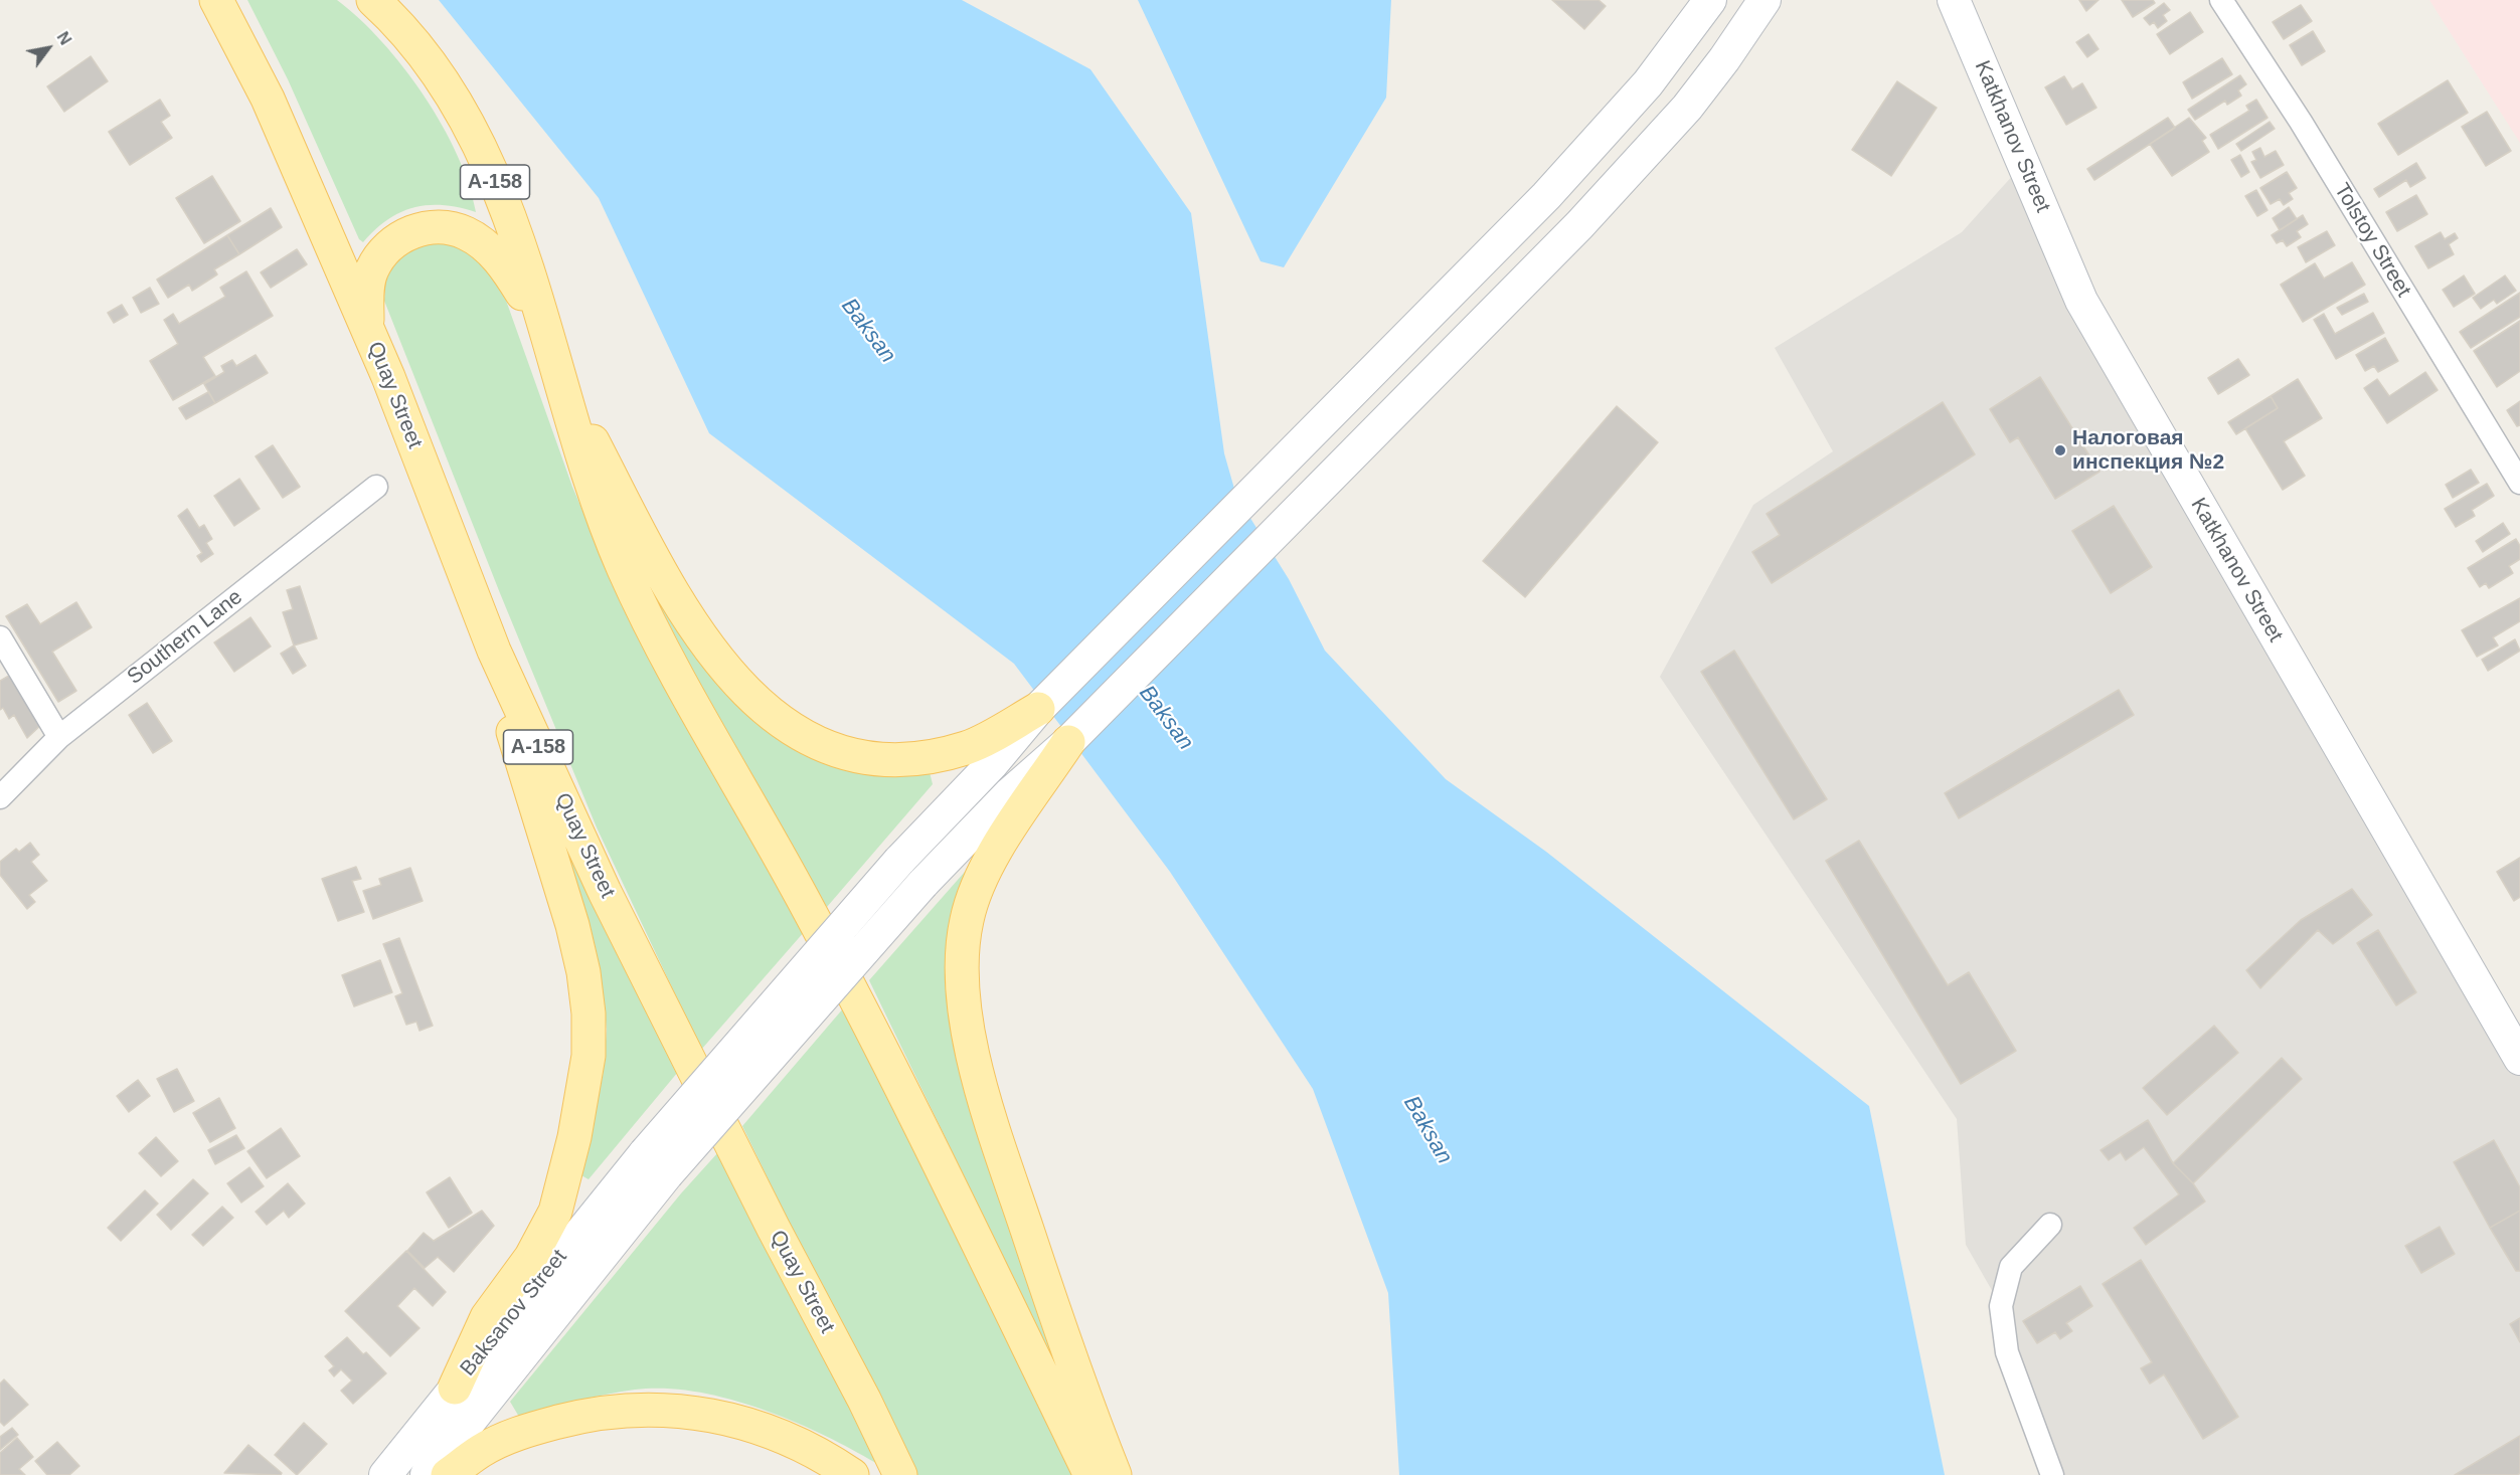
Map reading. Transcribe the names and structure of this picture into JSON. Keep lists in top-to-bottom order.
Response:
{
  "streets": {
    "main road": [
      "Katkhanov Street",
      "А-158",
      "Quay Street",
      "Baksanov Street"
    ],
    "street": ["Tolstoy Street", "Southern Lane"]
  },
  "water": ["Baksan"],
  "places": ["Налоговая инспекция №2"],
  "north": "top right"
}
